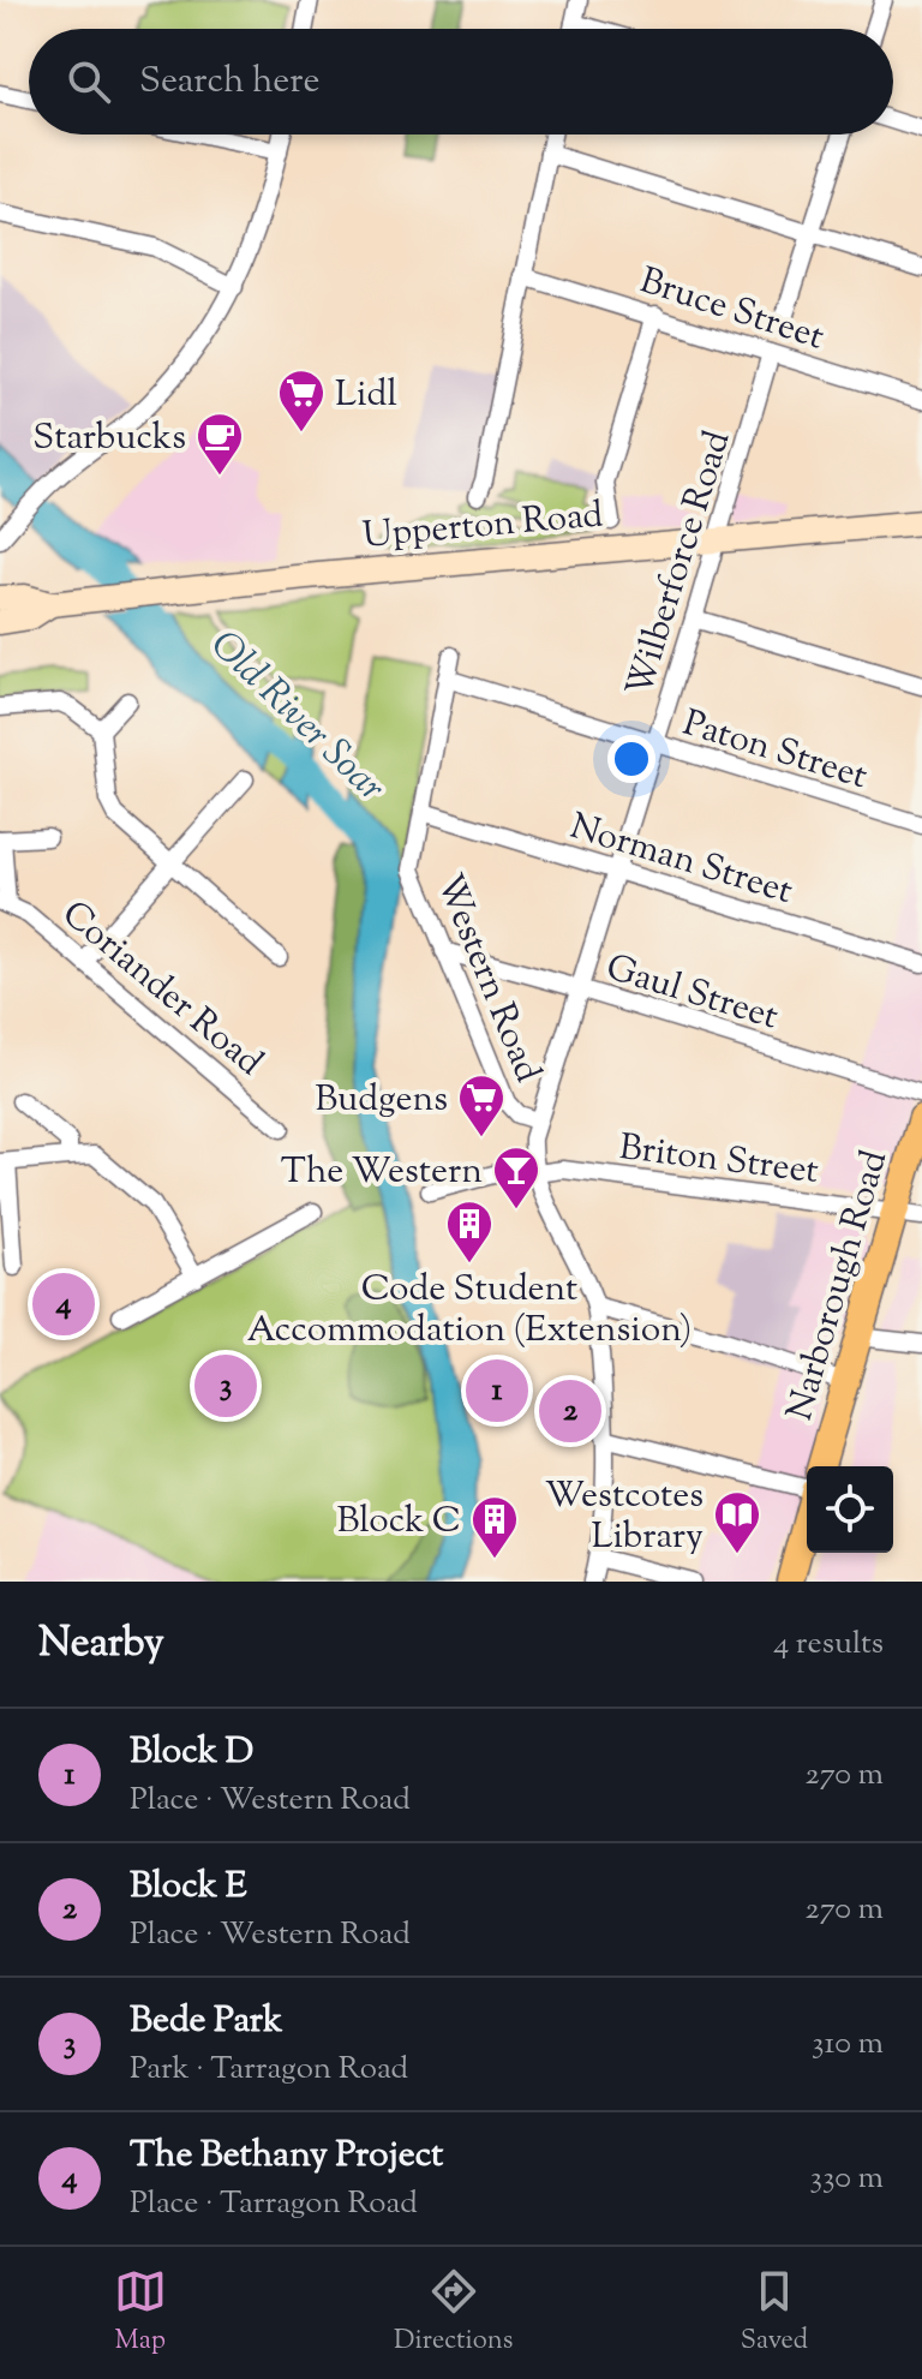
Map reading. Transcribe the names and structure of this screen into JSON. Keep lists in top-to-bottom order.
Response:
{
  "streets": {
    "main road": ["Narborough Road"],
    "street": [
      "Bruce Street",
      "Upperton Road",
      "Wilberforce Road",
      "Paton Street",
      "Norman Street",
      "Western Road",
      "Coriander Road",
      "Gaul Street",
      "Briton Street"
    ]
  },
  "crossings": [
    ["Bruce Street", "Wilberforce Road"],
    ["Upperton Road", "Wilberforce Road"],
    ["Wilberforce Road", "Paton Street"],
    ["Wilberforce Road", "Norman Street"],
    ["Wilberforce Road", "Western Road"],
    ["Wilberforce Road", "Gaul Street"],
    ["Paton Street", "Western Road"],
    ["Norman Street", "Western Road"],
    ["Western Road", "Gaul Street"],
    ["Western Road", "Briton Street"],
    ["Briton Street", "Narborough Road"]
  ],
  "water": ["Old River Soar"],
  "places": {
    "supermarket": ["Lidl", "Budgens"],
    "cafe": ["Starbucks"],
    "bar": ["The Western"],
    "building": ["Code Student Accommodation (Extension)", "Block C"],
    "library": ["Westcotes Library"]
  },
  "page": {
    "search": "Search here",
    "pins": [
      "4",
      "3",
      "1",
      "2"
    ],
    "heading": ["Nearby", "4 results"],
    "list": [
      {
        "mark": "1",
        "name": "Block D",
        "note": "Place · Western Road",
        "value": "270 m"
      },
      {
        "mark": "2",
        "name": "Block E",
        "note": "Place · Western Road",
        "value": "270 m"
      },
      {
        "mark": "3",
        "name": "Bede Park",
        "note": "Park · Tarragon Road",
        "value": "310 m"
      },
      {
        "mark": "4",
        "name": "The Bethany Project",
        "note": "Place · Tarragon Road",
        "value": "330 m"
      }
    ],
    "nav": ["Map", "Directions", "Saved"]
  }
}
